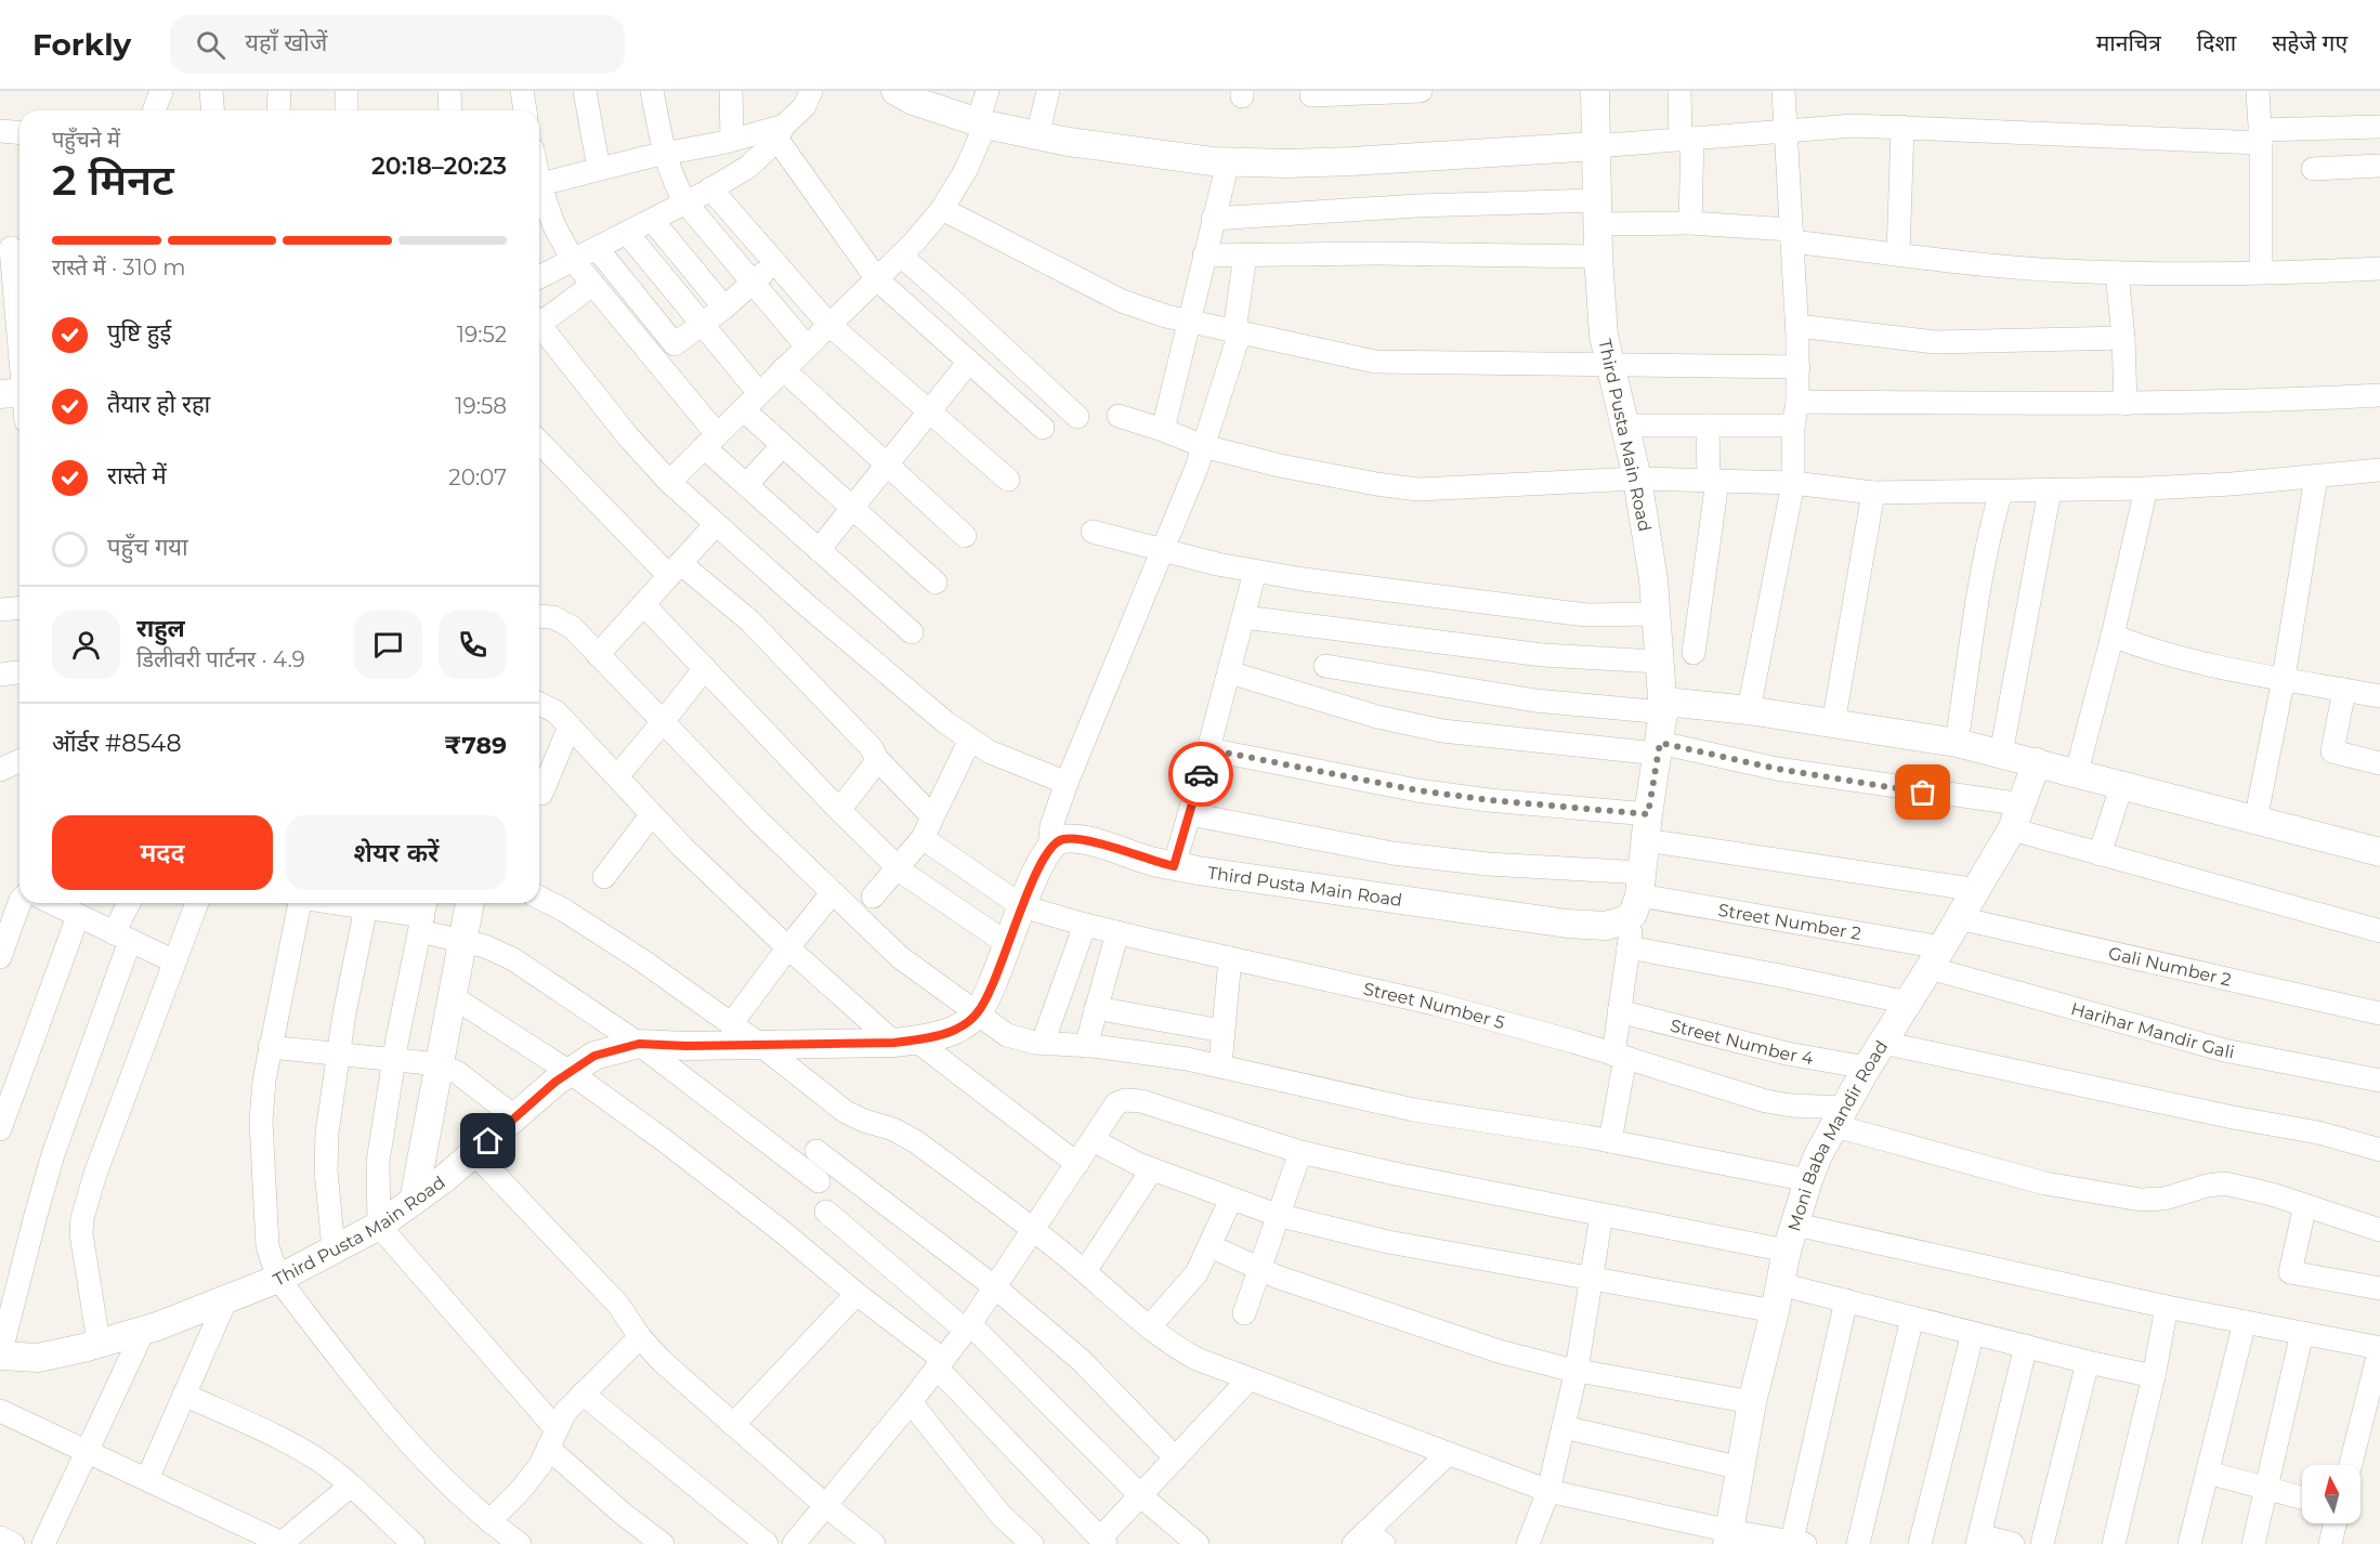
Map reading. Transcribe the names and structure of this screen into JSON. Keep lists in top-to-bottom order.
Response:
{
  "streets": {
    "street": [
      "Third Pusta Main Road",
      "Street Number 2",
      "Gali Number 2",
      "Street Number 5",
      "Harihar Mandir Gali",
      "Street Number 4",
      "Moni Baba Mandir Road"
    ]
  },
  "crossings": [
    ["Third Pusta Main Road", "Street Number 2"],
    ["Street Number 2", "Harihar Mandir Gali"],
    ["Street Number 2", "Moni Baba Mandir Road"],
    ["Gali Number 2", "Moni Baba Mandir Road"],
    ["Street Number 5", "Moni Baba Mandir Road"],
    ["Harihar Mandir Gali", "Moni Baba Mandir Road"],
    ["Street Number 4", "Moni Baba Mandir Road"]
  ],
  "north": "top",
  "page": {
    "header": "Forkly",
    "search": "यहाँ खोजें",
    "nav": ["मानचित्र", "दिशा", "सहेजे गए"],
    "heading": ["2 मिनट", "पहुँचने में", "20:18–20:23"],
    "panel": [
      "राहुल",
      "डिलीवरी पार्टनर · 4.9",
      "ऑर्डर #8548",
      "₹789"
    ],
    "bar": "रास्ते में · 310 m",
    "list": [
      ["पुष्टि हुई", "19:52"],
      ["तैयार हो रहा", "19:58"],
      ["रास्ते में", "20:07"],
      "पहुँच गया"
    ],
    "buttons": ["मदद", "शेयर करें"]
  }
}
